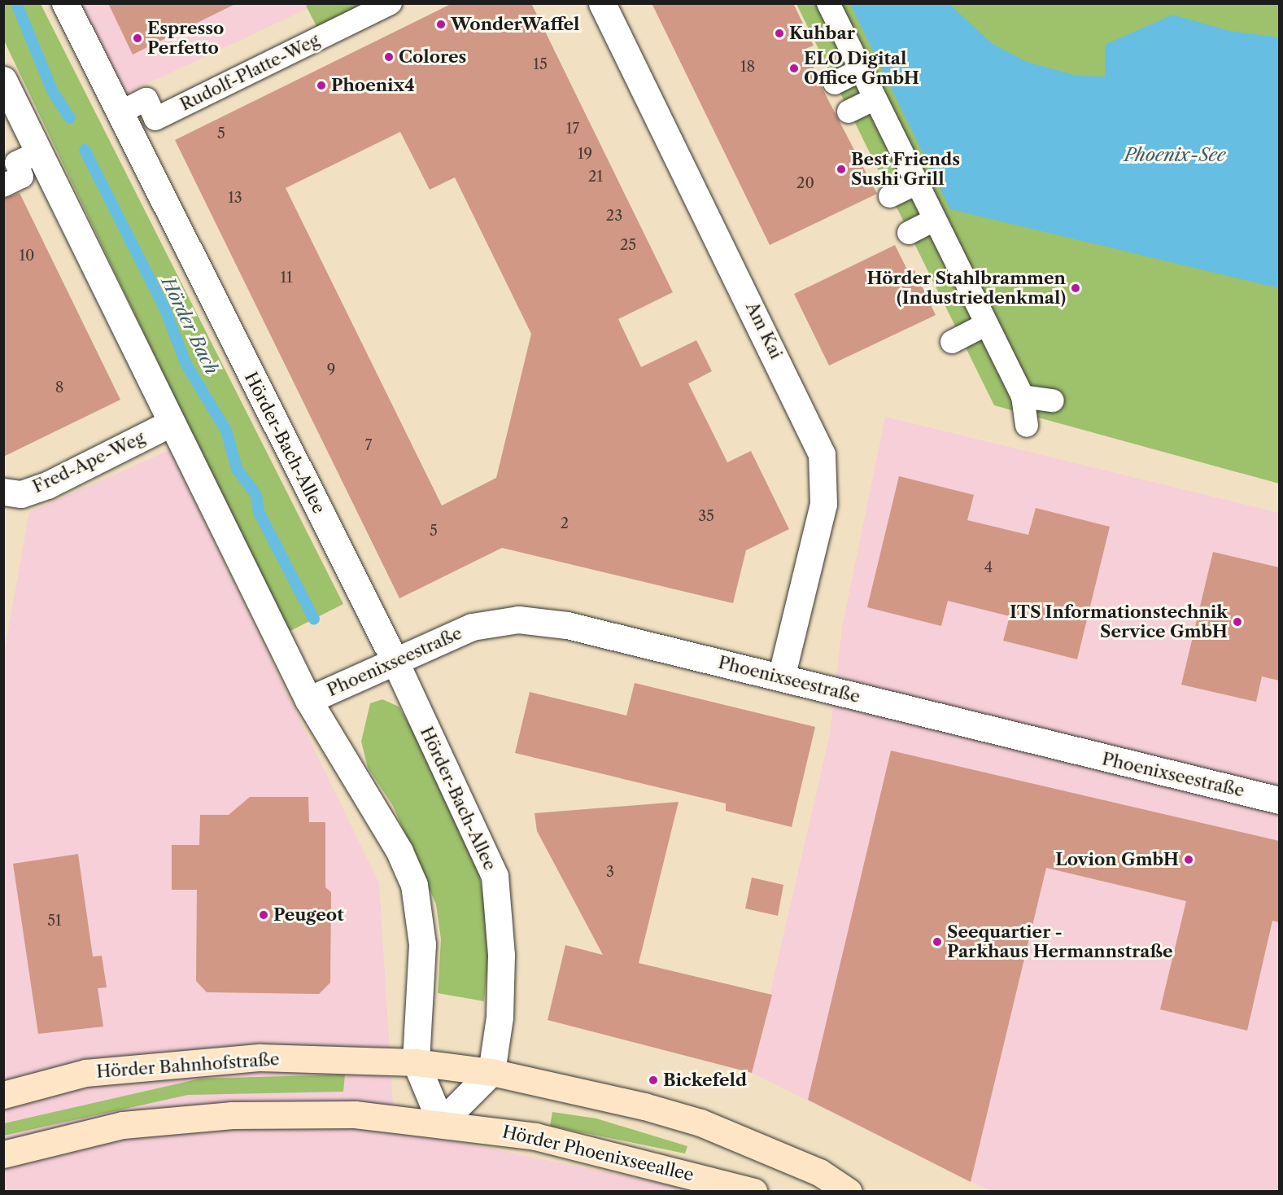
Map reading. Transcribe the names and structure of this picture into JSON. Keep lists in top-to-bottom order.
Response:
{
  "streets": {
    "main road": ["Hörder Bahnhofstraße", "Hörder Phoenixseeallee"],
    "street": [
      "Rudolf-Platte-Weg",
      "Am Kai",
      "Hörder-Bach-Allee",
      "Fred-Ape-Weg",
      "Phoenixseestraße"
    ]
  },
  "crossings": [
    ["Rudolf-Platte-Weg", "Hörder-Bach-Allee"],
    ["Am Kai", "Phoenixseestraße"],
    ["Hörder-Bach-Allee", "Phoenixseestraße"],
    ["Hörder-Bach-Allee", "Hörder Bahnhofstraße"]
  ],
  "water": ["Phoenix-See", "Hörder Bach"],
  "places": [
    "WonderWaffel",
    "Kuhbar",
    "Espresso Perfetto",
    "Colores",
    "ELO Digital Office GmbH",
    "Phoenix4",
    "Best Friends Sushi Grill",
    "Hörder Stahlbrammen (Industriedenkmal)",
    "ITS Informationstechnik Service GmbH",
    "Lovion GmbH",
    "Peugeot",
    "Seequartier - Parkhaus Hermannstraße",
    "Bickefeld"
  ],
  "house_numbers": [
    "15",
    "18",
    "17",
    "5",
    "19",
    "21",
    "20",
    "13",
    "23",
    "25",
    "10",
    "11",
    "9",
    "8",
    "7",
    "35",
    "2",
    "5",
    "4",
    "3",
    "51"
  ]
}
